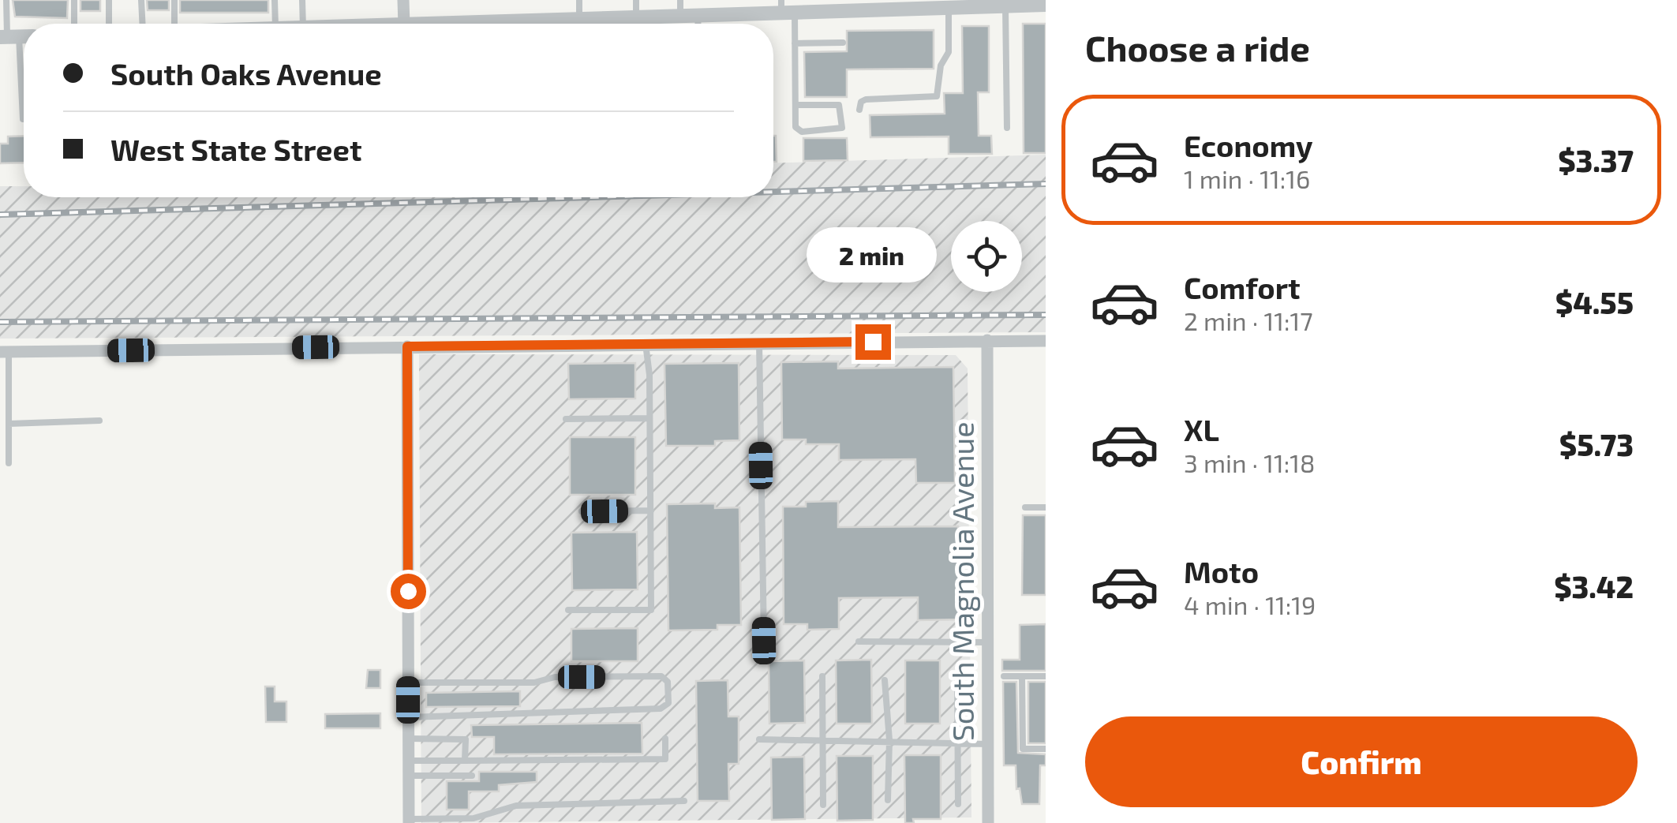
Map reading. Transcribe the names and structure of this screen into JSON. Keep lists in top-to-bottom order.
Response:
{
  "streets": {
    "street": ["South Magnolia Avenue"]
  },
  "page": {
    "heading": "Choose a ride",
    "banner": ["South Oaks Avenue", "West State Street"],
    "list": [
      {
        "name": "Economy",
        "note": "1 min · 11:16",
        "value": "$3.37"
      },
      {
        "name": "Comfort",
        "note": "2 min · 11:17",
        "value": "$4.55"
      },
      {
        "name": "XL",
        "note": "3 min · 11:18",
        "value": "$5.73"
      },
      {
        "name": "Moto",
        "note": "4 min · 11:19",
        "value": "$3.42"
      }
    ],
    "bubble": "2 min",
    "buttons": "Confirm"
  }
}
